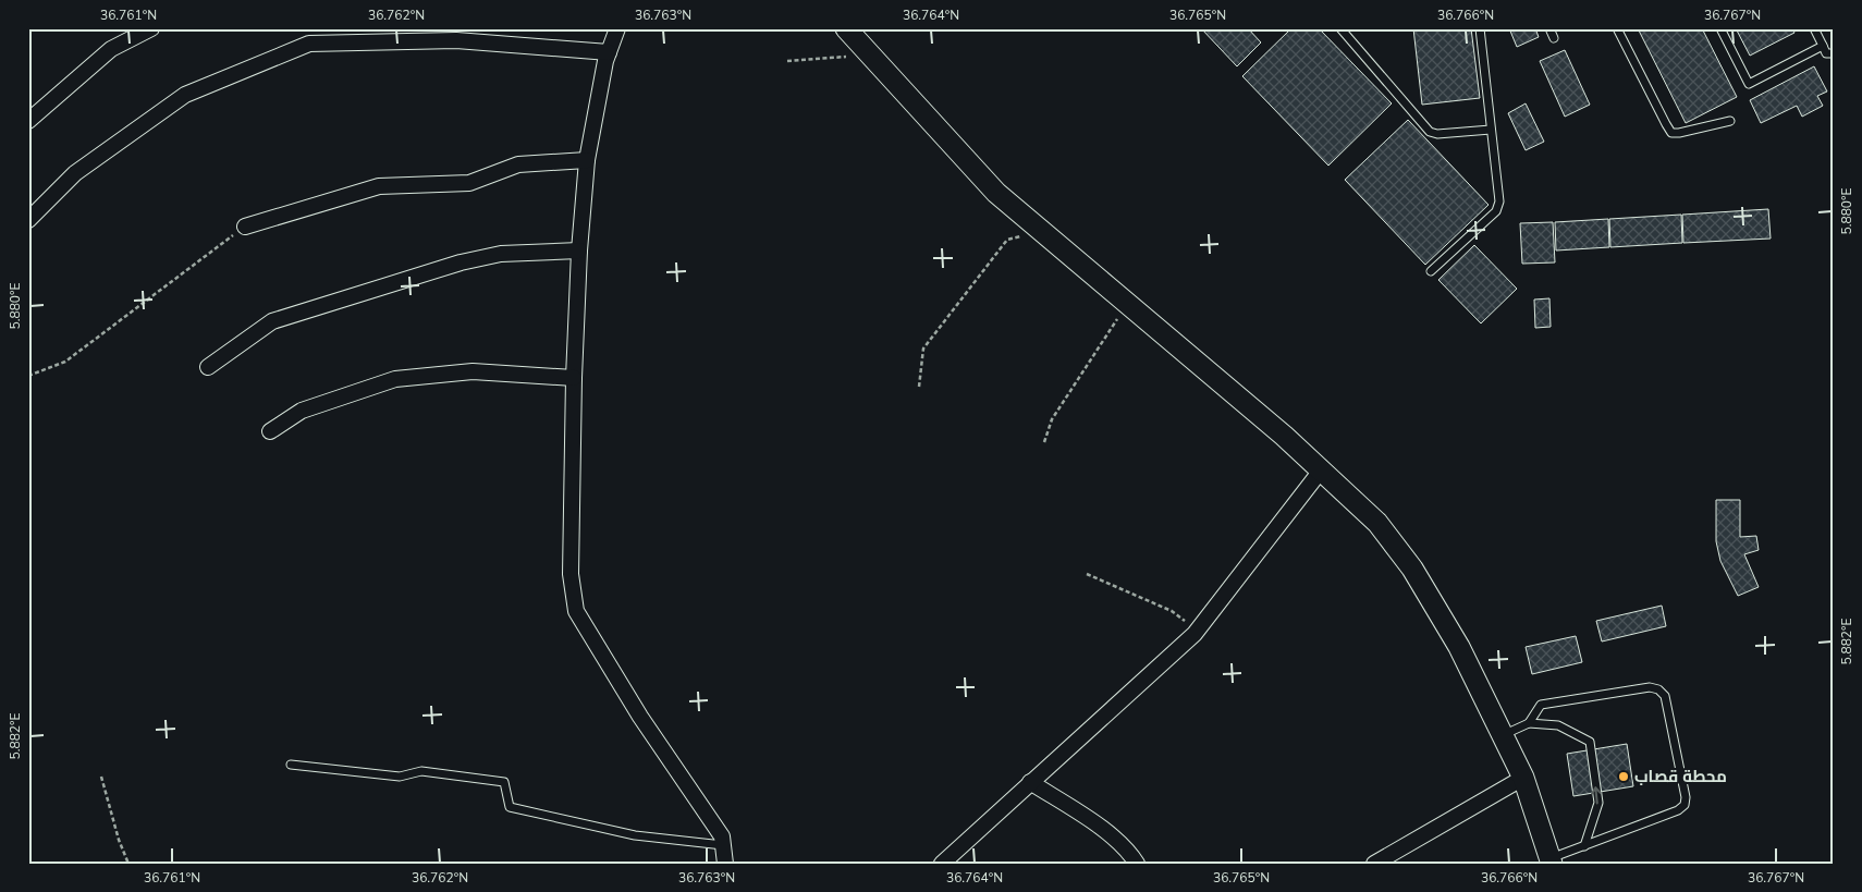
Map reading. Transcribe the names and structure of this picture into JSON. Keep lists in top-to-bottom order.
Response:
{
  "places": ["محطة قصاب"],
  "coordinates": [
    "36.761°N",
    "36.762°N",
    "36.763°N",
    "36.764°N",
    "36.765°N",
    "36.766°N",
    "36.767°N",
    "5.880°E",
    "5.882°E"
  ]
}
